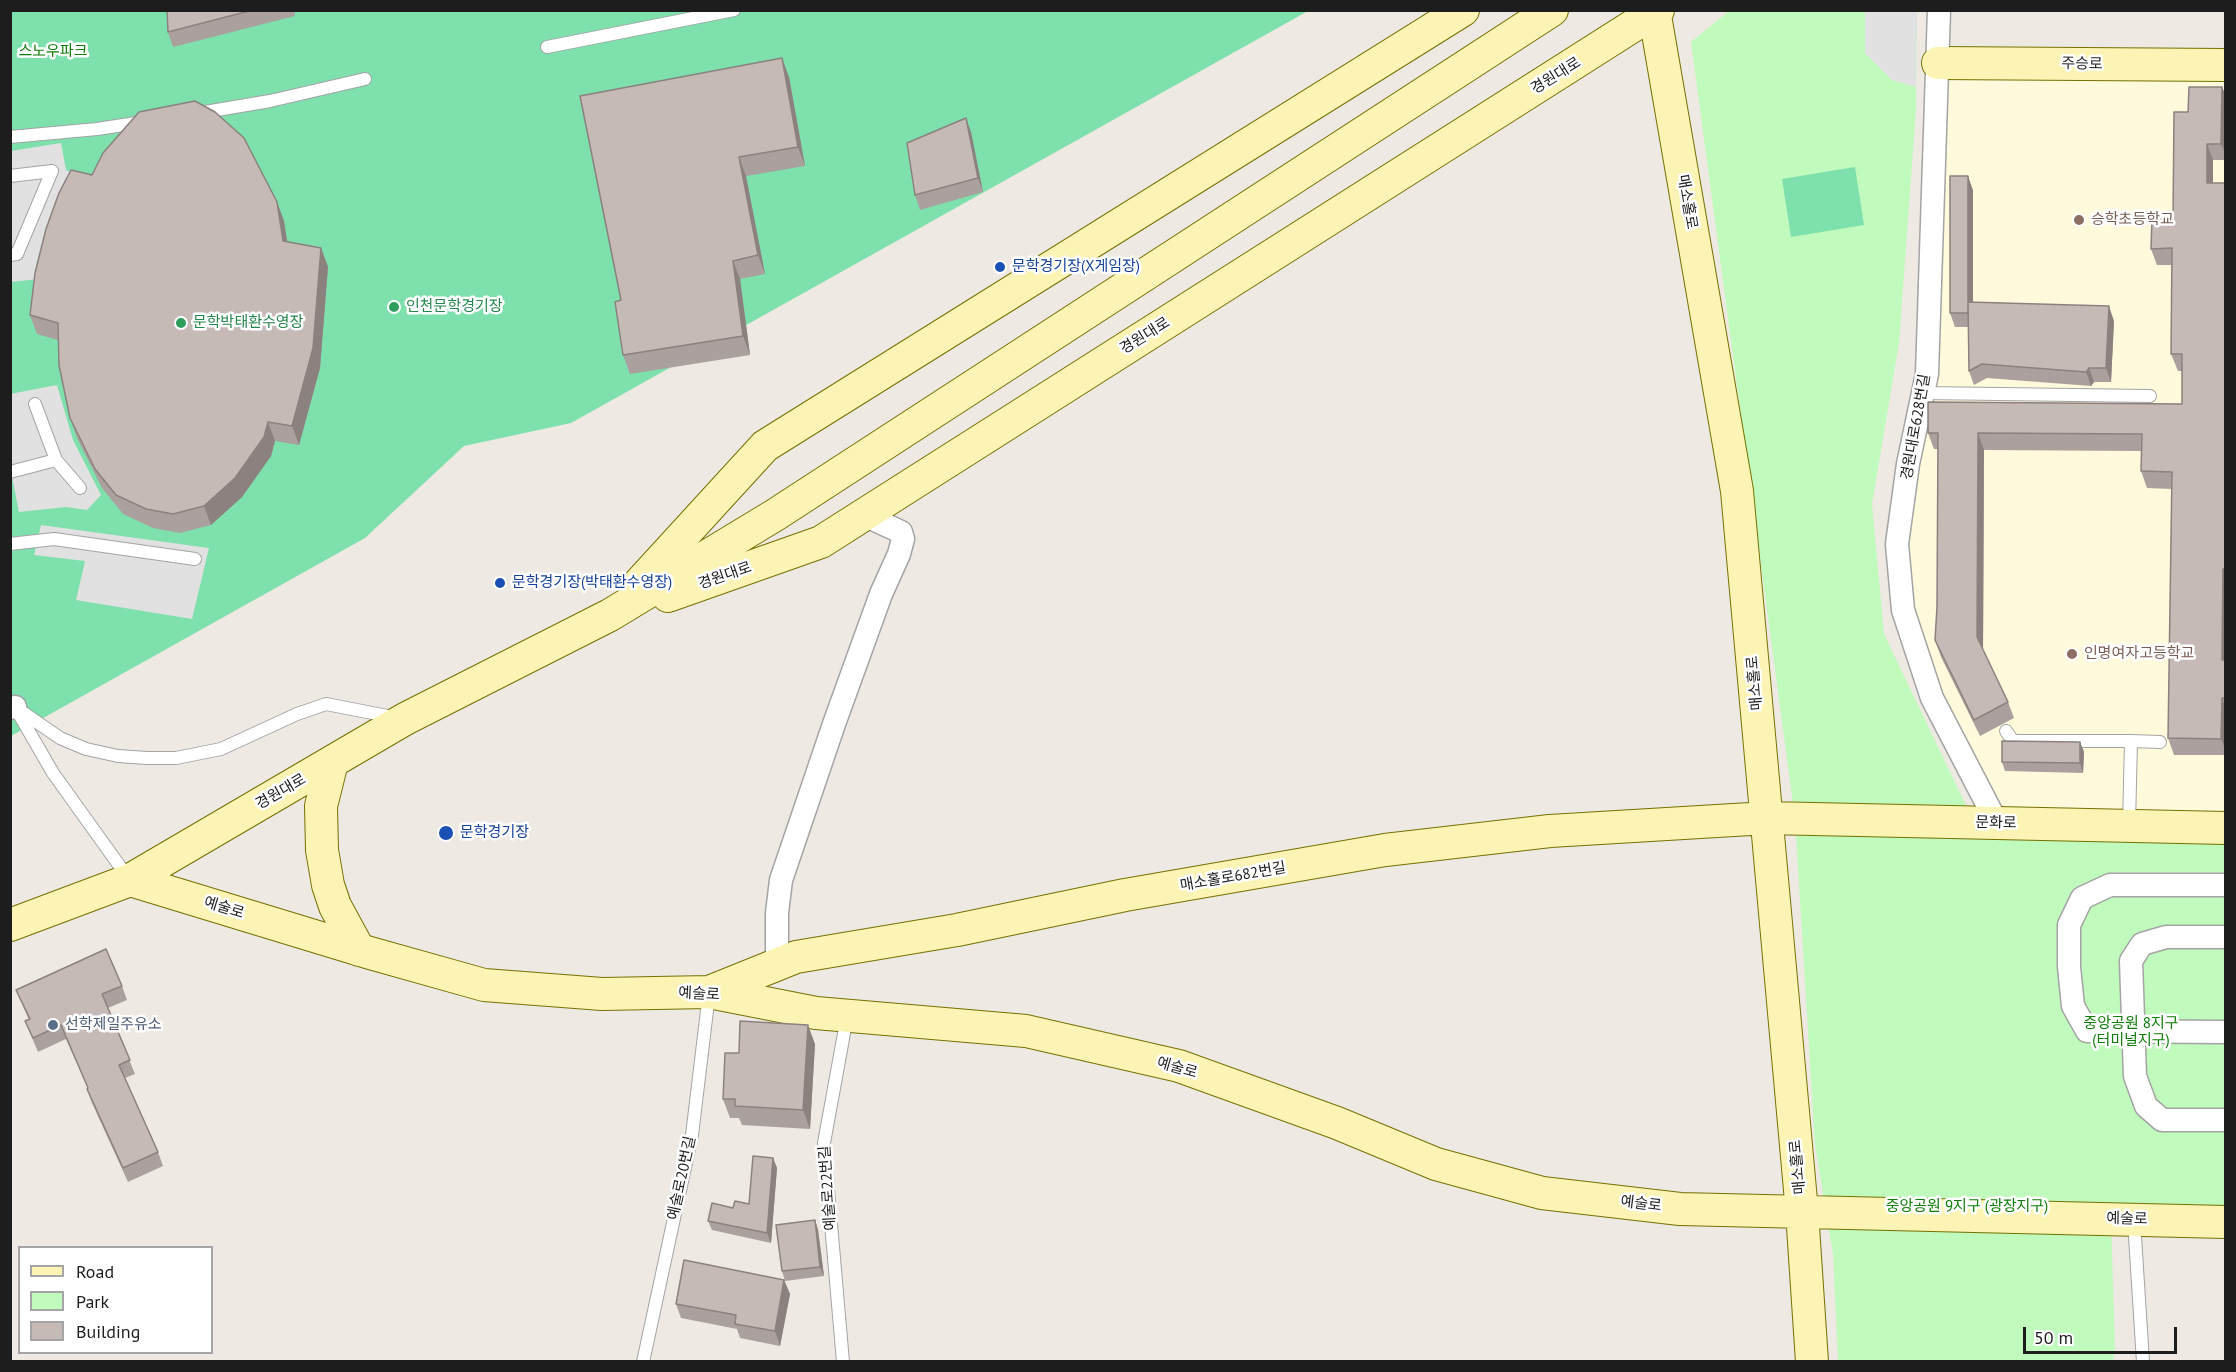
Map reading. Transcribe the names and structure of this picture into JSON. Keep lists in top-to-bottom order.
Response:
{
  "streets": {
    "main road": [
      "주승로",
      "경원대로",
      "매소홀로",
      "문화로",
      "매소홀로682번길",
      "예술로"
    ],
    "street": ["경원대로628번길"],
    "lane": ["예술로20번길", "예술로22번길"]
  },
  "crossings": [
    ["주승로", "경원대로628번길"],
    ["경원대로", "매소홀로"],
    ["경원대로", "예술로"],
    ["매소홀로", "문화로"],
    ["매소홀로", "매소홀로682번길"],
    ["매소홀로", "예술로"],
    ["경원대로628번길", "문화로"],
    ["문화로", "매소홀로682번길"],
    ["매소홀로682번길", "예술로"],
    ["매소홀로682번길", "예술로20번길"],
    ["예술로", "예술로20번길"],
    ["예술로", "예술로22번길"]
  ],
  "parks": ["스노우파크", "중앙공원 8지구 (터미널지구)", "중앙공원 9지구 (광장지구)"],
  "places": [
    "승학초등학교",
    "문학경기장(X게임장)",
    "인천문학경기장",
    "문학박태환수영장",
    "문학경기장(박태환수영장)",
    "인명여자고등학교",
    "문학경기장",
    "선학제일주유소"
  ],
  "legend": ["Road", "Park", "Building"],
  "scale_bar": "50 m"
}
